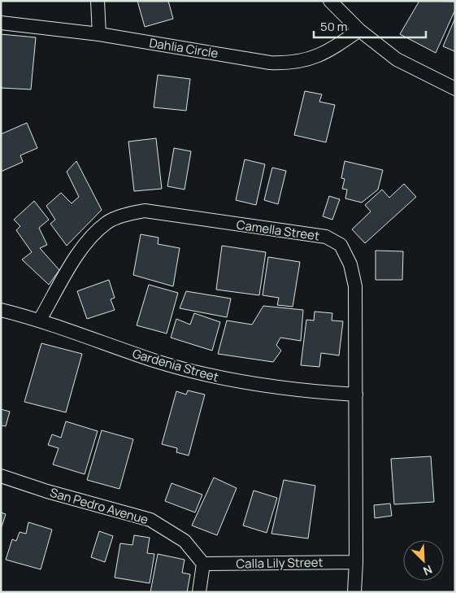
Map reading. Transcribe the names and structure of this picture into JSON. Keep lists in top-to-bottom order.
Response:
{
  "streets": {
    "street": [
      "Dahlia Circle",
      "Camella Street",
      "Gardenia Street",
      "San Pedro Avenue",
      "Calla Lily Street"
    ]
  },
  "crossings": [
    ["Camella Street", "Gardenia Street"],
    ["Camella Street", "Calla Lily Street"],
    ["San Pedro Avenue", "Calla Lily Street"]
  ],
  "scale_bar": "50 m",
  "north": "bottom right"
}
